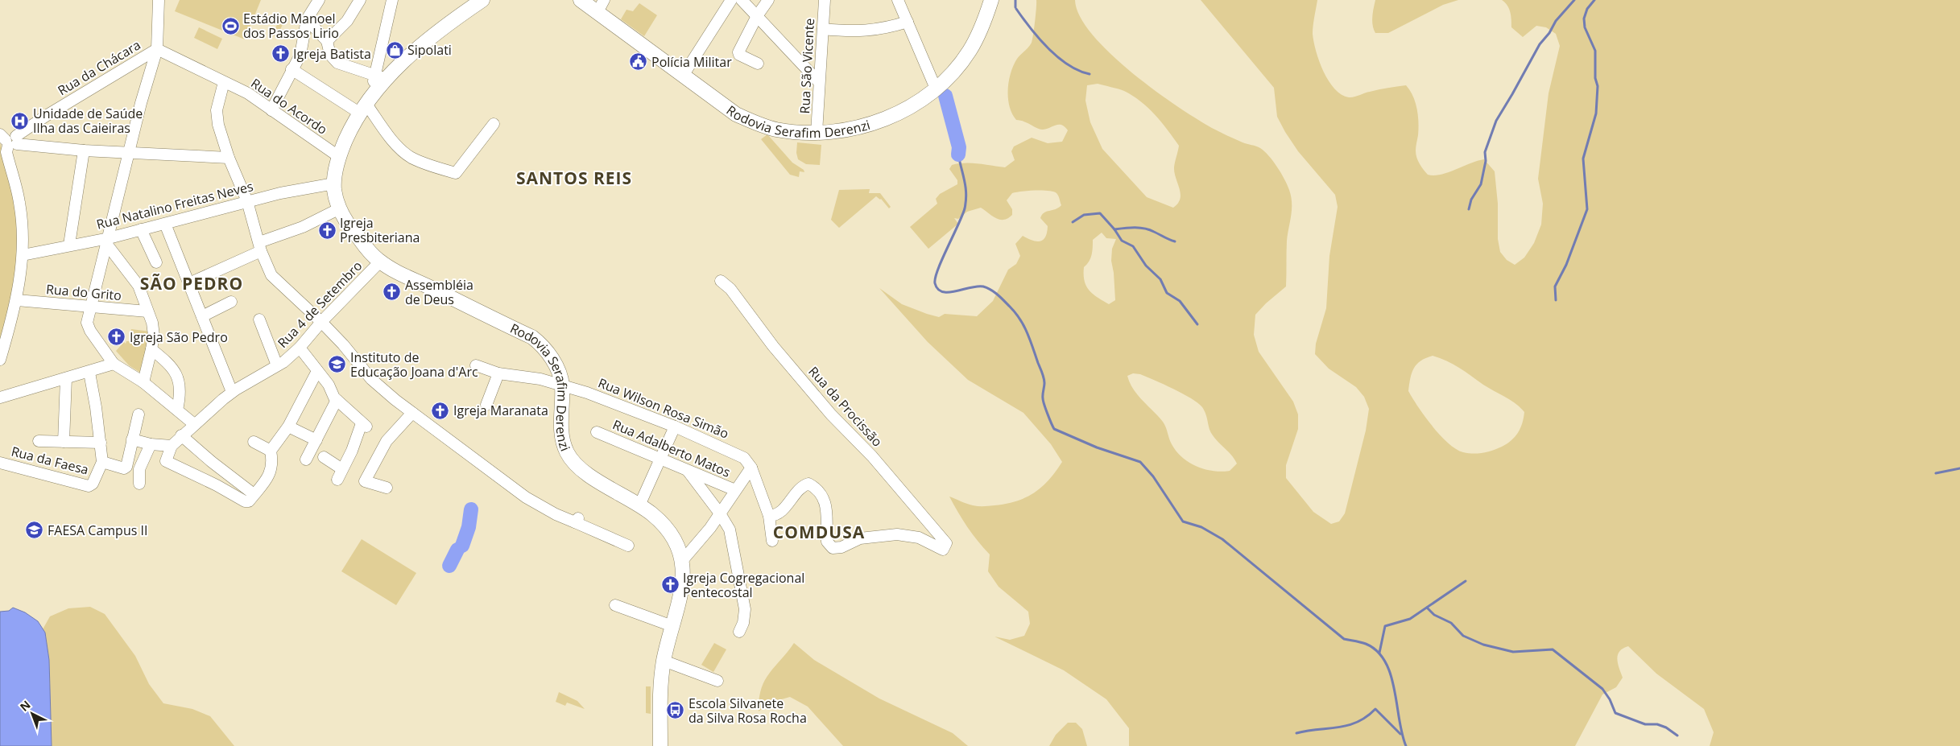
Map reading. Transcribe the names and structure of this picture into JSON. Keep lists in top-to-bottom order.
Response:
{
  "streets": {
    "main road": ["Rodovia Serafim Derenzi"],
    "street": [
      "Rua São Vicente",
      "Rua da Chácara",
      "Rua do Acordo",
      "Rua Natalino Freitas Neves",
      "Rua do Grito",
      "Rua 4 de Setembro",
      "Rua da Procissão",
      "Rua Wilson Rosa Simão",
      "Rua Adalberto Matos",
      "Rua da Faesa"
    ]
  },
  "crossings": [
    ["Rua São Vicente", "Rodovia Serafim Derenzi"],
    ["Rua da Chácara", "Rua do Acordo"],
    ["Rua do Acordo", "Rodovia Serafim Derenzi"],
    ["Rodovia Serafim Derenzi", "Rua Natalino Freitas Neves"],
    ["Rodovia Serafim Derenzi", "Rua 4 de Setembro"],
    ["Rodovia Serafim Derenzi", "Rua Wilson Rosa Simão"]
  ],
  "districts": ["SANTOS REIS", "SÃO PEDRO", "COMDUSA"],
  "places": {
    "sports": ["Estádio Manoel dos Passos Lirio"],
    "shop": ["Sipolati"],
    "church": [
      "Igreja Batista",
      "Igreja Presbiteriana",
      "Assembléia de Deus",
      "Igreja São Pedro",
      "Igreja Maranata",
      "Igreja Cogregacional Pentecostal"
    ],
    "public building": ["Polícia Militar"],
    "hospital": ["Unidade de Saúde Ilha das Caieiras"],
    "school or university": ["Instituto de Educação Joana d'Arc", "FAESA Campus II"],
    "bus stop": ["Escola Silvanete da Silva Rosa Rocha"]
  },
  "north": "top left"
}
